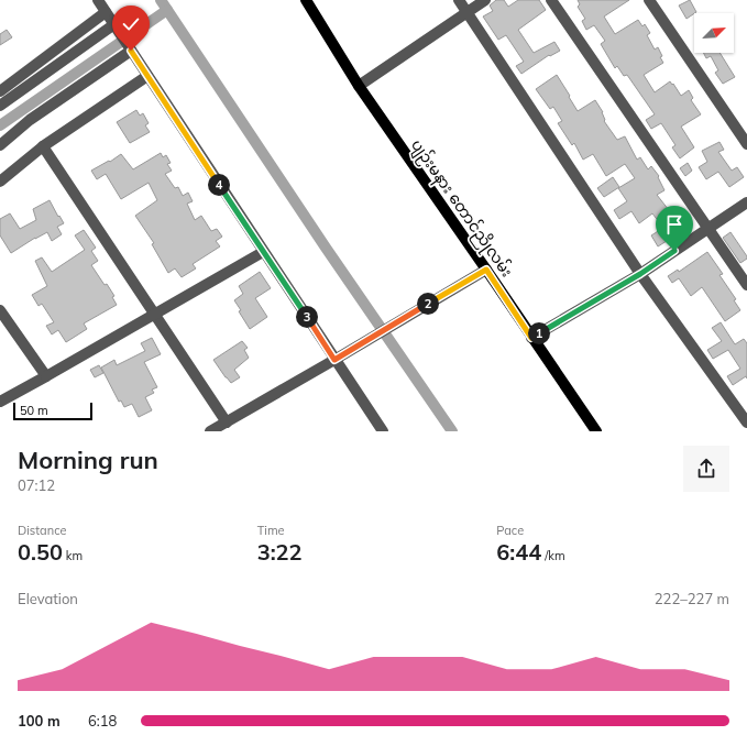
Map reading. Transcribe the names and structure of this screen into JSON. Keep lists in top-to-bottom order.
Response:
{
  "streets": {
    "main road": ["ပျဉ်းမနား တောင်ညိုလမ်း"]
  },
  "scale_bar": "50 m",
  "north": "top right",
  "page": {
    "pins": [
      "4",
      "2",
      "3",
      "1"
    ],
    "scale": "50 m",
    "heading": ["Morning run", "07:12"],
    "stats": [
      ["Distance", "0.50 km"],
      ["Time", "3:22"],
      ["Pace", "6:44 /km"]
    ],
    "chart": ["Elevation", "222–227 m"],
    "list": [
      {
        "name": "100 m",
        "note": "6:18"
      }
    ]
  }
}
